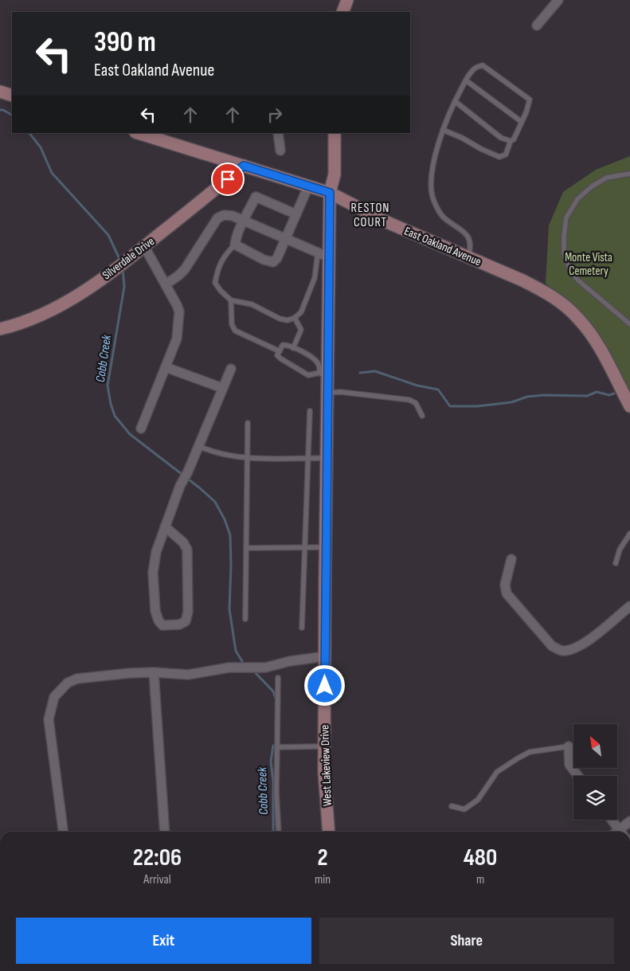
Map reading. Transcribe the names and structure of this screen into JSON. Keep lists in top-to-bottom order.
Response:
{
  "streets": {
    "street": ["East Oakland Avenue", "Silverdale Drive", "West Lakeview Drive"]
  },
  "crossings": [
    ["East Oakland Avenue", "Silverdale Drive"],
    ["East Oakland Avenue", "West Lakeview Drive"]
  ],
  "districts": ["RESTON COURT"],
  "water": ["Cobb Creek"],
  "parks": ["Monte Vista Cemetery"],
  "north": "top left",
  "page": {
    "turn": ["390 m", "East Oakland Avenue"],
    "eta": [
      "22:06",
      "Arrival",
      "2",
      "min",
      "480",
      "m"
    ],
    "buttons": ["Exit", "Share"]
  }
}
